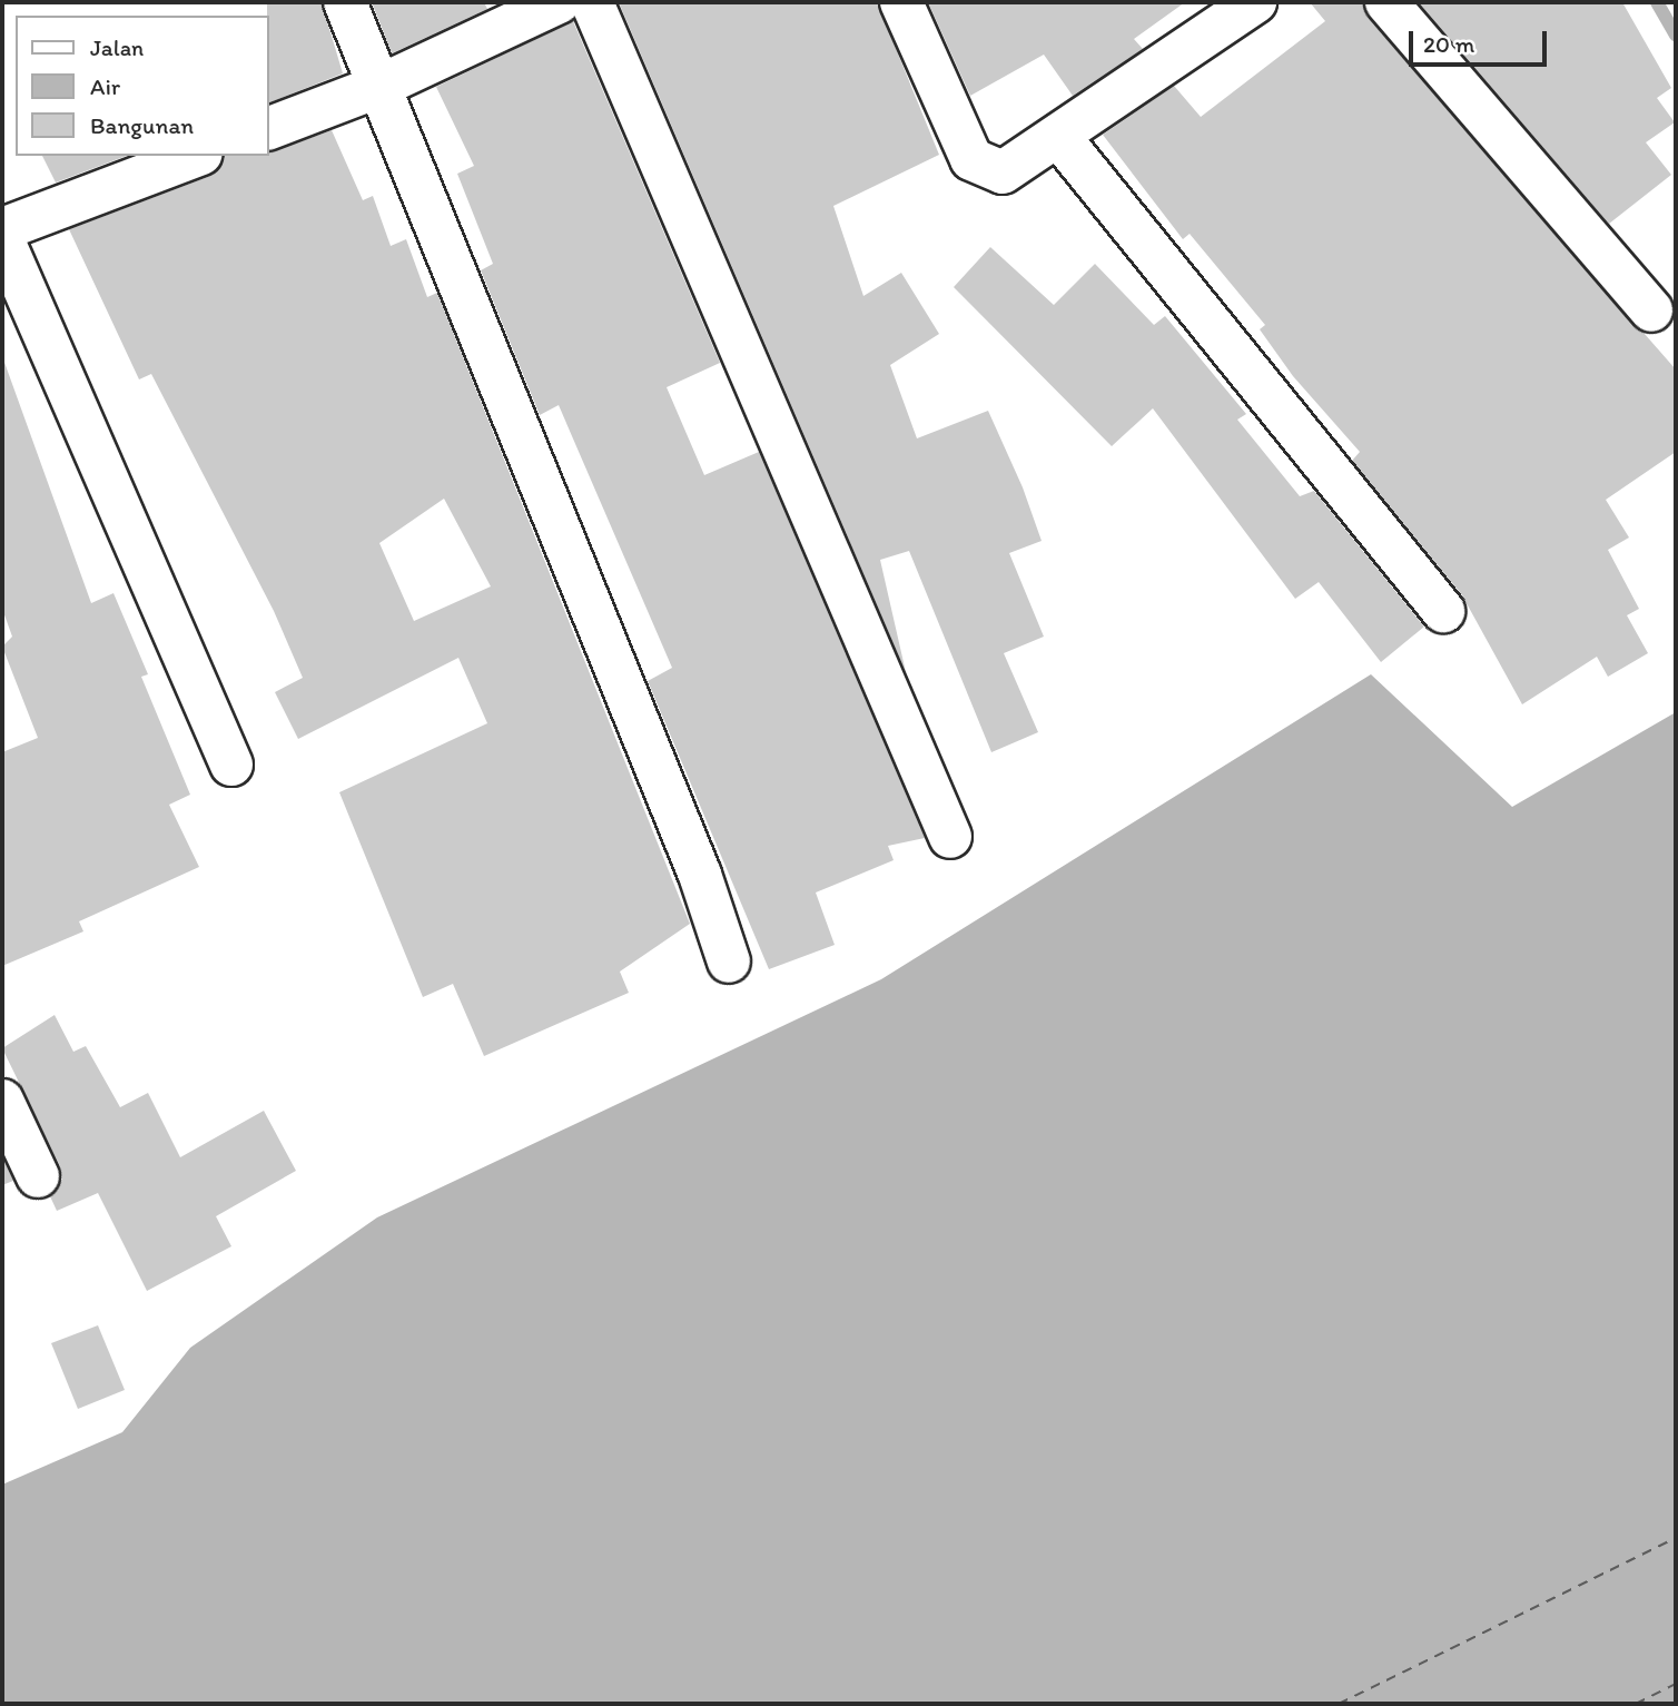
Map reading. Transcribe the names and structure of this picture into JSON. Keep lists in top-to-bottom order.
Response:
{
  "legend": ["Jalan", "Air", "Bangunan"],
  "scale_bar": "20 m"
}
